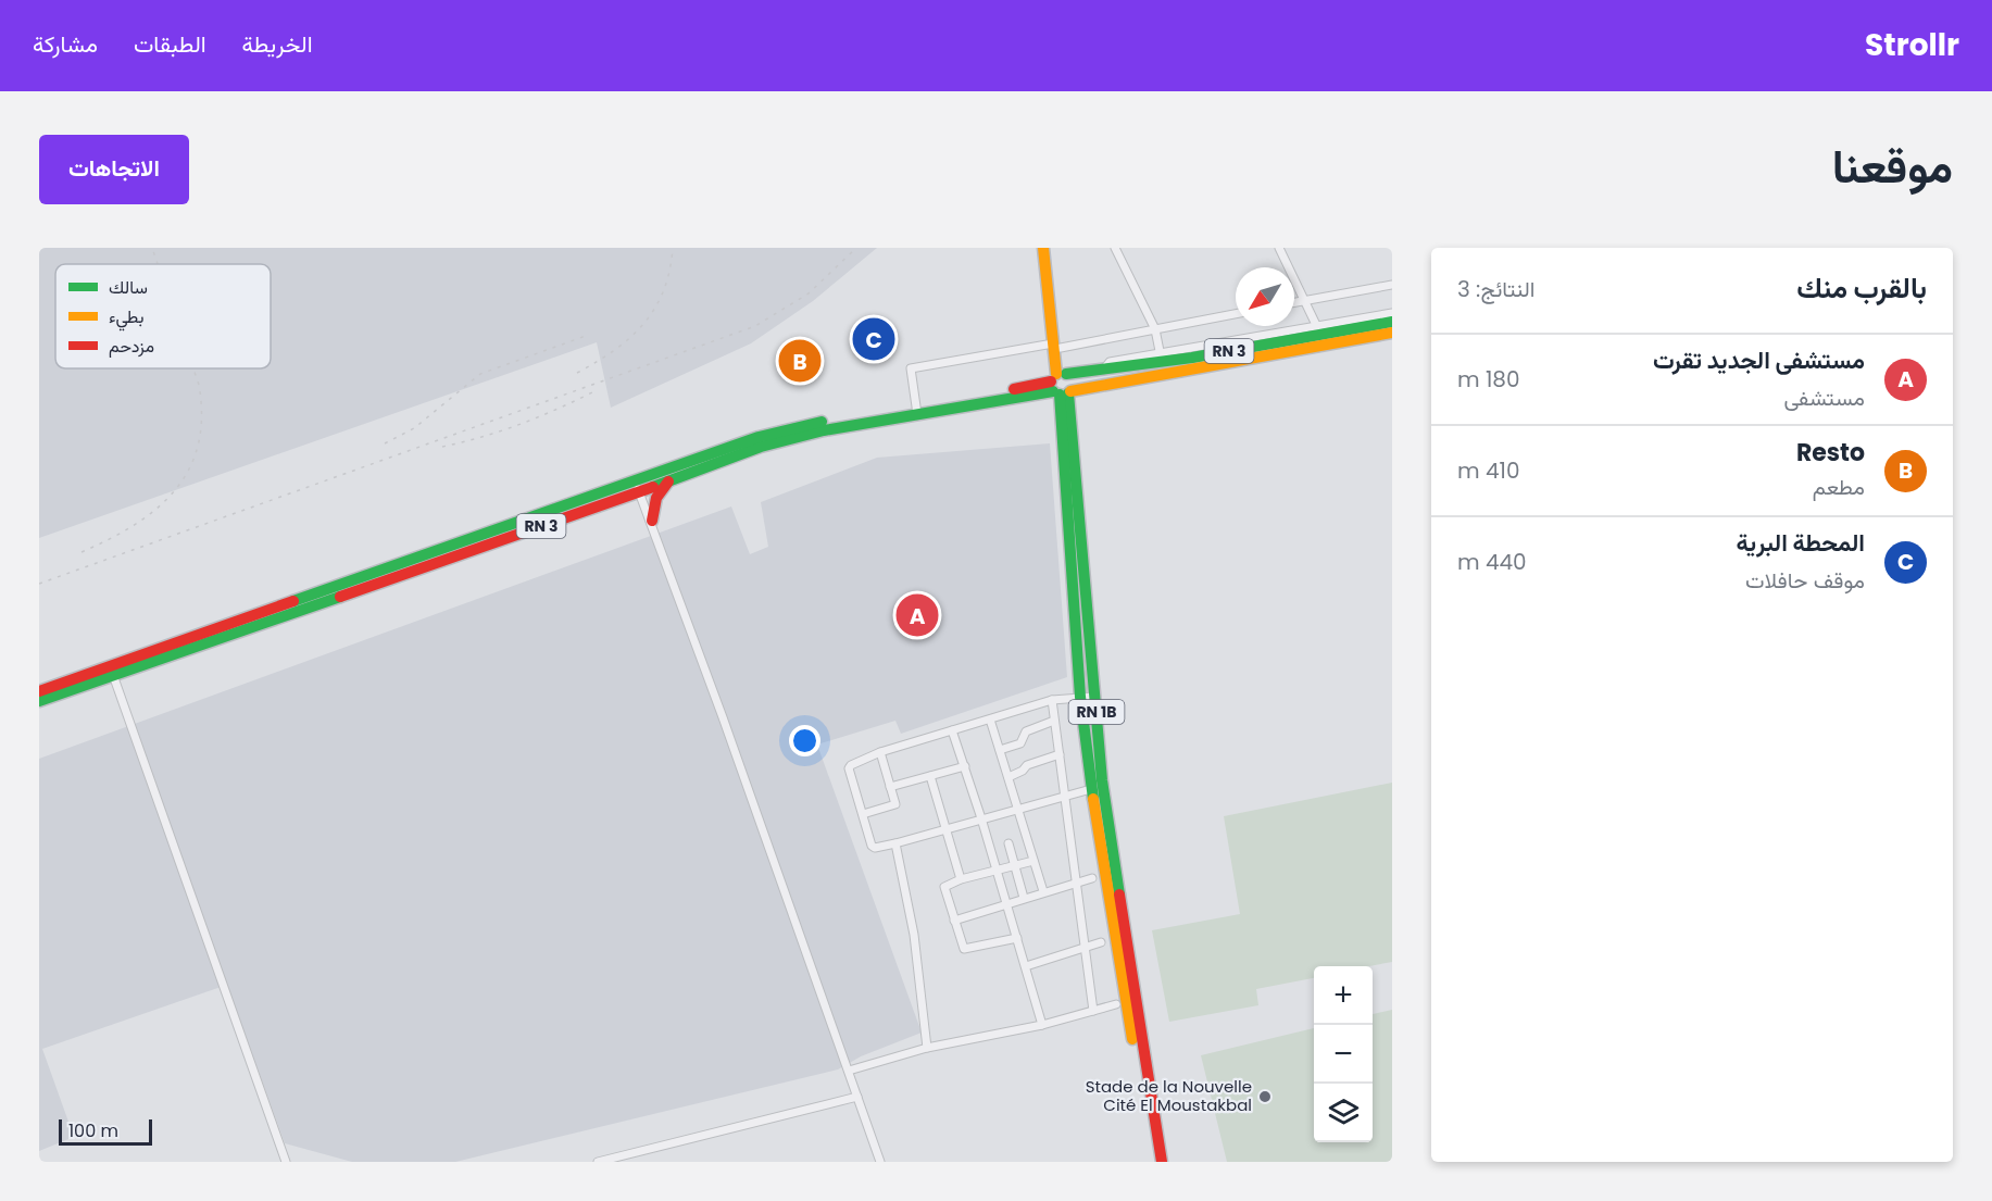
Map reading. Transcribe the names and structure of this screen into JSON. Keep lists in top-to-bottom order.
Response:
{
  "streets": {
    "main road": ["RN 3", "RN 1B"]
  },
  "crossings": [
    ["RN 3", "RN 1B"]
  ],
  "places": ["Stade de la Nouvelle Cité El Moustakbal"],
  "legend": ["سالك", "بطيء", "مزدحم"],
  "scale_bar": "100 m",
  "north": "bottom left",
  "page": {
    "header": "Strollr",
    "nav": ["الخريطة", "الطبقات", "مشاركة"],
    "title": "موقعنا",
    "buttons": "الاتجاهات",
    "heading": ["بالقرب منك", "النتائج: 3"],
    "pins": ["C", "B", "A"],
    "list": [
      {
        "mark": "A",
        "name": "مستشفى الجديد تقرت",
        "note": "مستشفى",
        "value": "180 m"
      },
      {
        "mark": "B",
        "name": "Resto",
        "note": "مطعم",
        "value": "410 m"
      },
      {
        "mark": "C",
        "name": "المحطة البرية",
        "note": "موقف حافلات",
        "value": "440 m"
      }
    ],
    "map_buttons": ["+", "−"],
    "scale": "100 m"
  }
}
